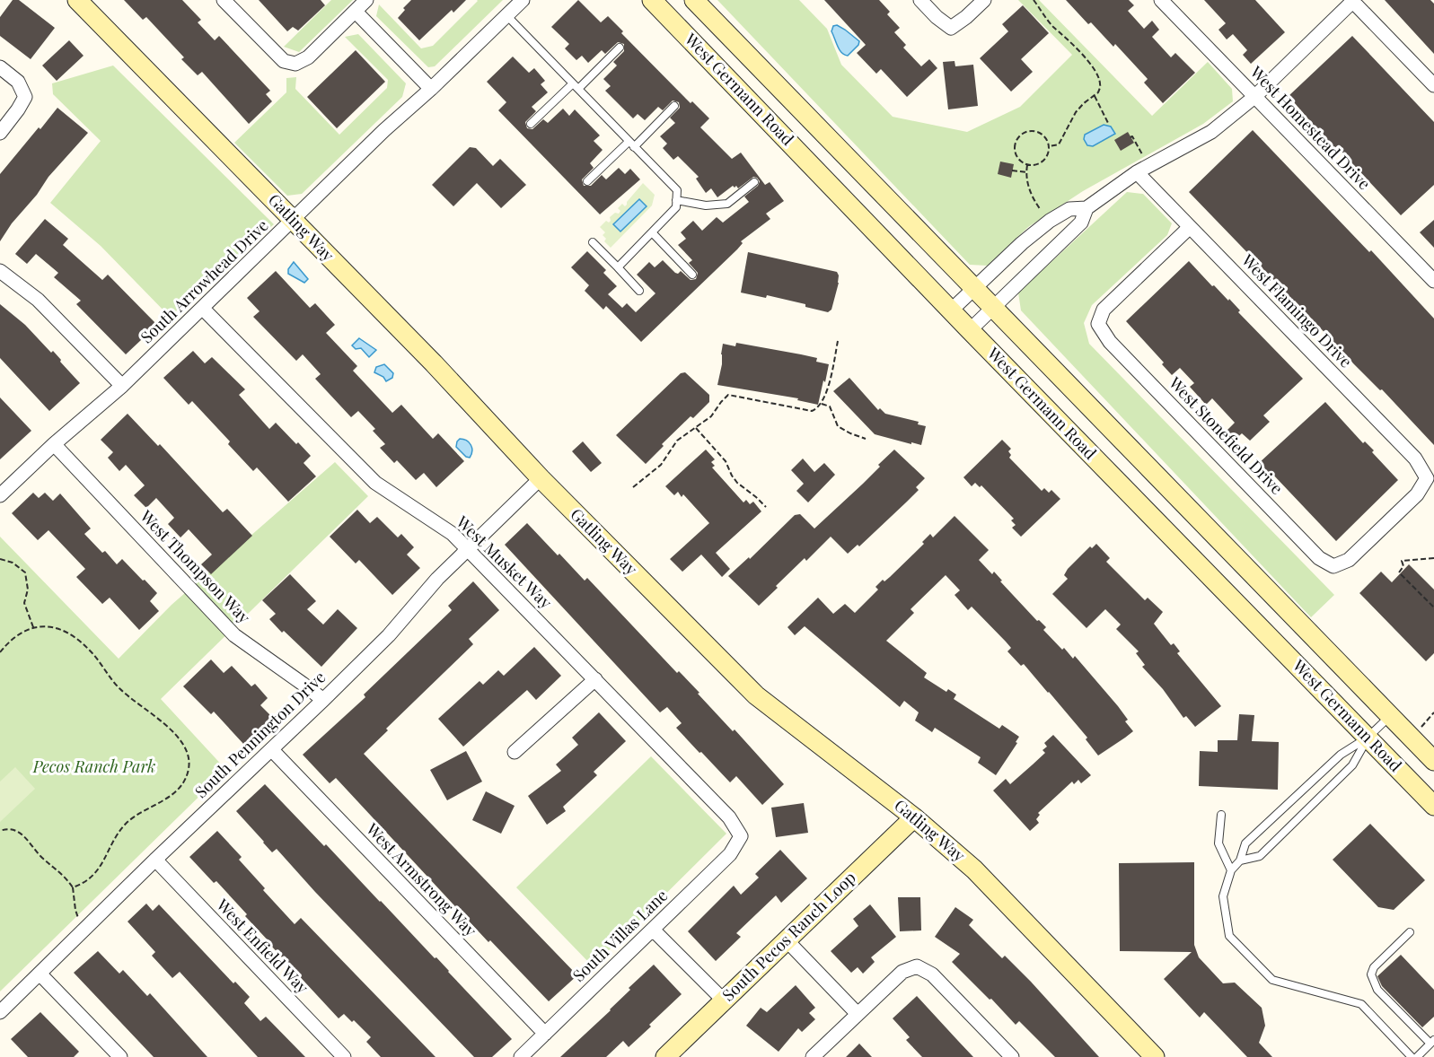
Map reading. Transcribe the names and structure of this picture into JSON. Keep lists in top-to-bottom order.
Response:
{
  "streets": {
    "main road": ["West Germann Road", "Gatling Way", "South Pecos Ranch Loop"],
    "street": [
      "West Homestead Drive",
      "South Arrowhead Drive",
      "West Flamingo Drive",
      "West Stonefield Drive",
      "West Musket Way",
      "West Thompson Way",
      "South Pennington Drive",
      "West Armstrong Way",
      "South Villas Lane",
      "West Enfield Way"
    ]
  },
  "crossings": [
    ["Gatling Way", "South Arrowhead Drive"],
    ["Gatling Way", "South Pennington Drive"],
    ["Gatling Way", "South Pecos Ranch Loop"],
    ["South Arrowhead Drive", "West Musket Way"],
    ["South Arrowhead Drive", "West Thompson Way"],
    ["West Flamingo Drive", "West Stonefield Drive"],
    ["West Musket Way", "South Pennington Drive"],
    ["West Musket Way", "South Villas Lane"],
    ["West Thompson Way", "South Pennington Drive"],
    ["South Pennington Drive", "West Armstrong Way"],
    ["South Pennington Drive", "West Enfield Way"],
    ["West Armstrong Way", "South Villas Lane"]
  ],
  "parks": ["Pecos Ranch Park"]
}
